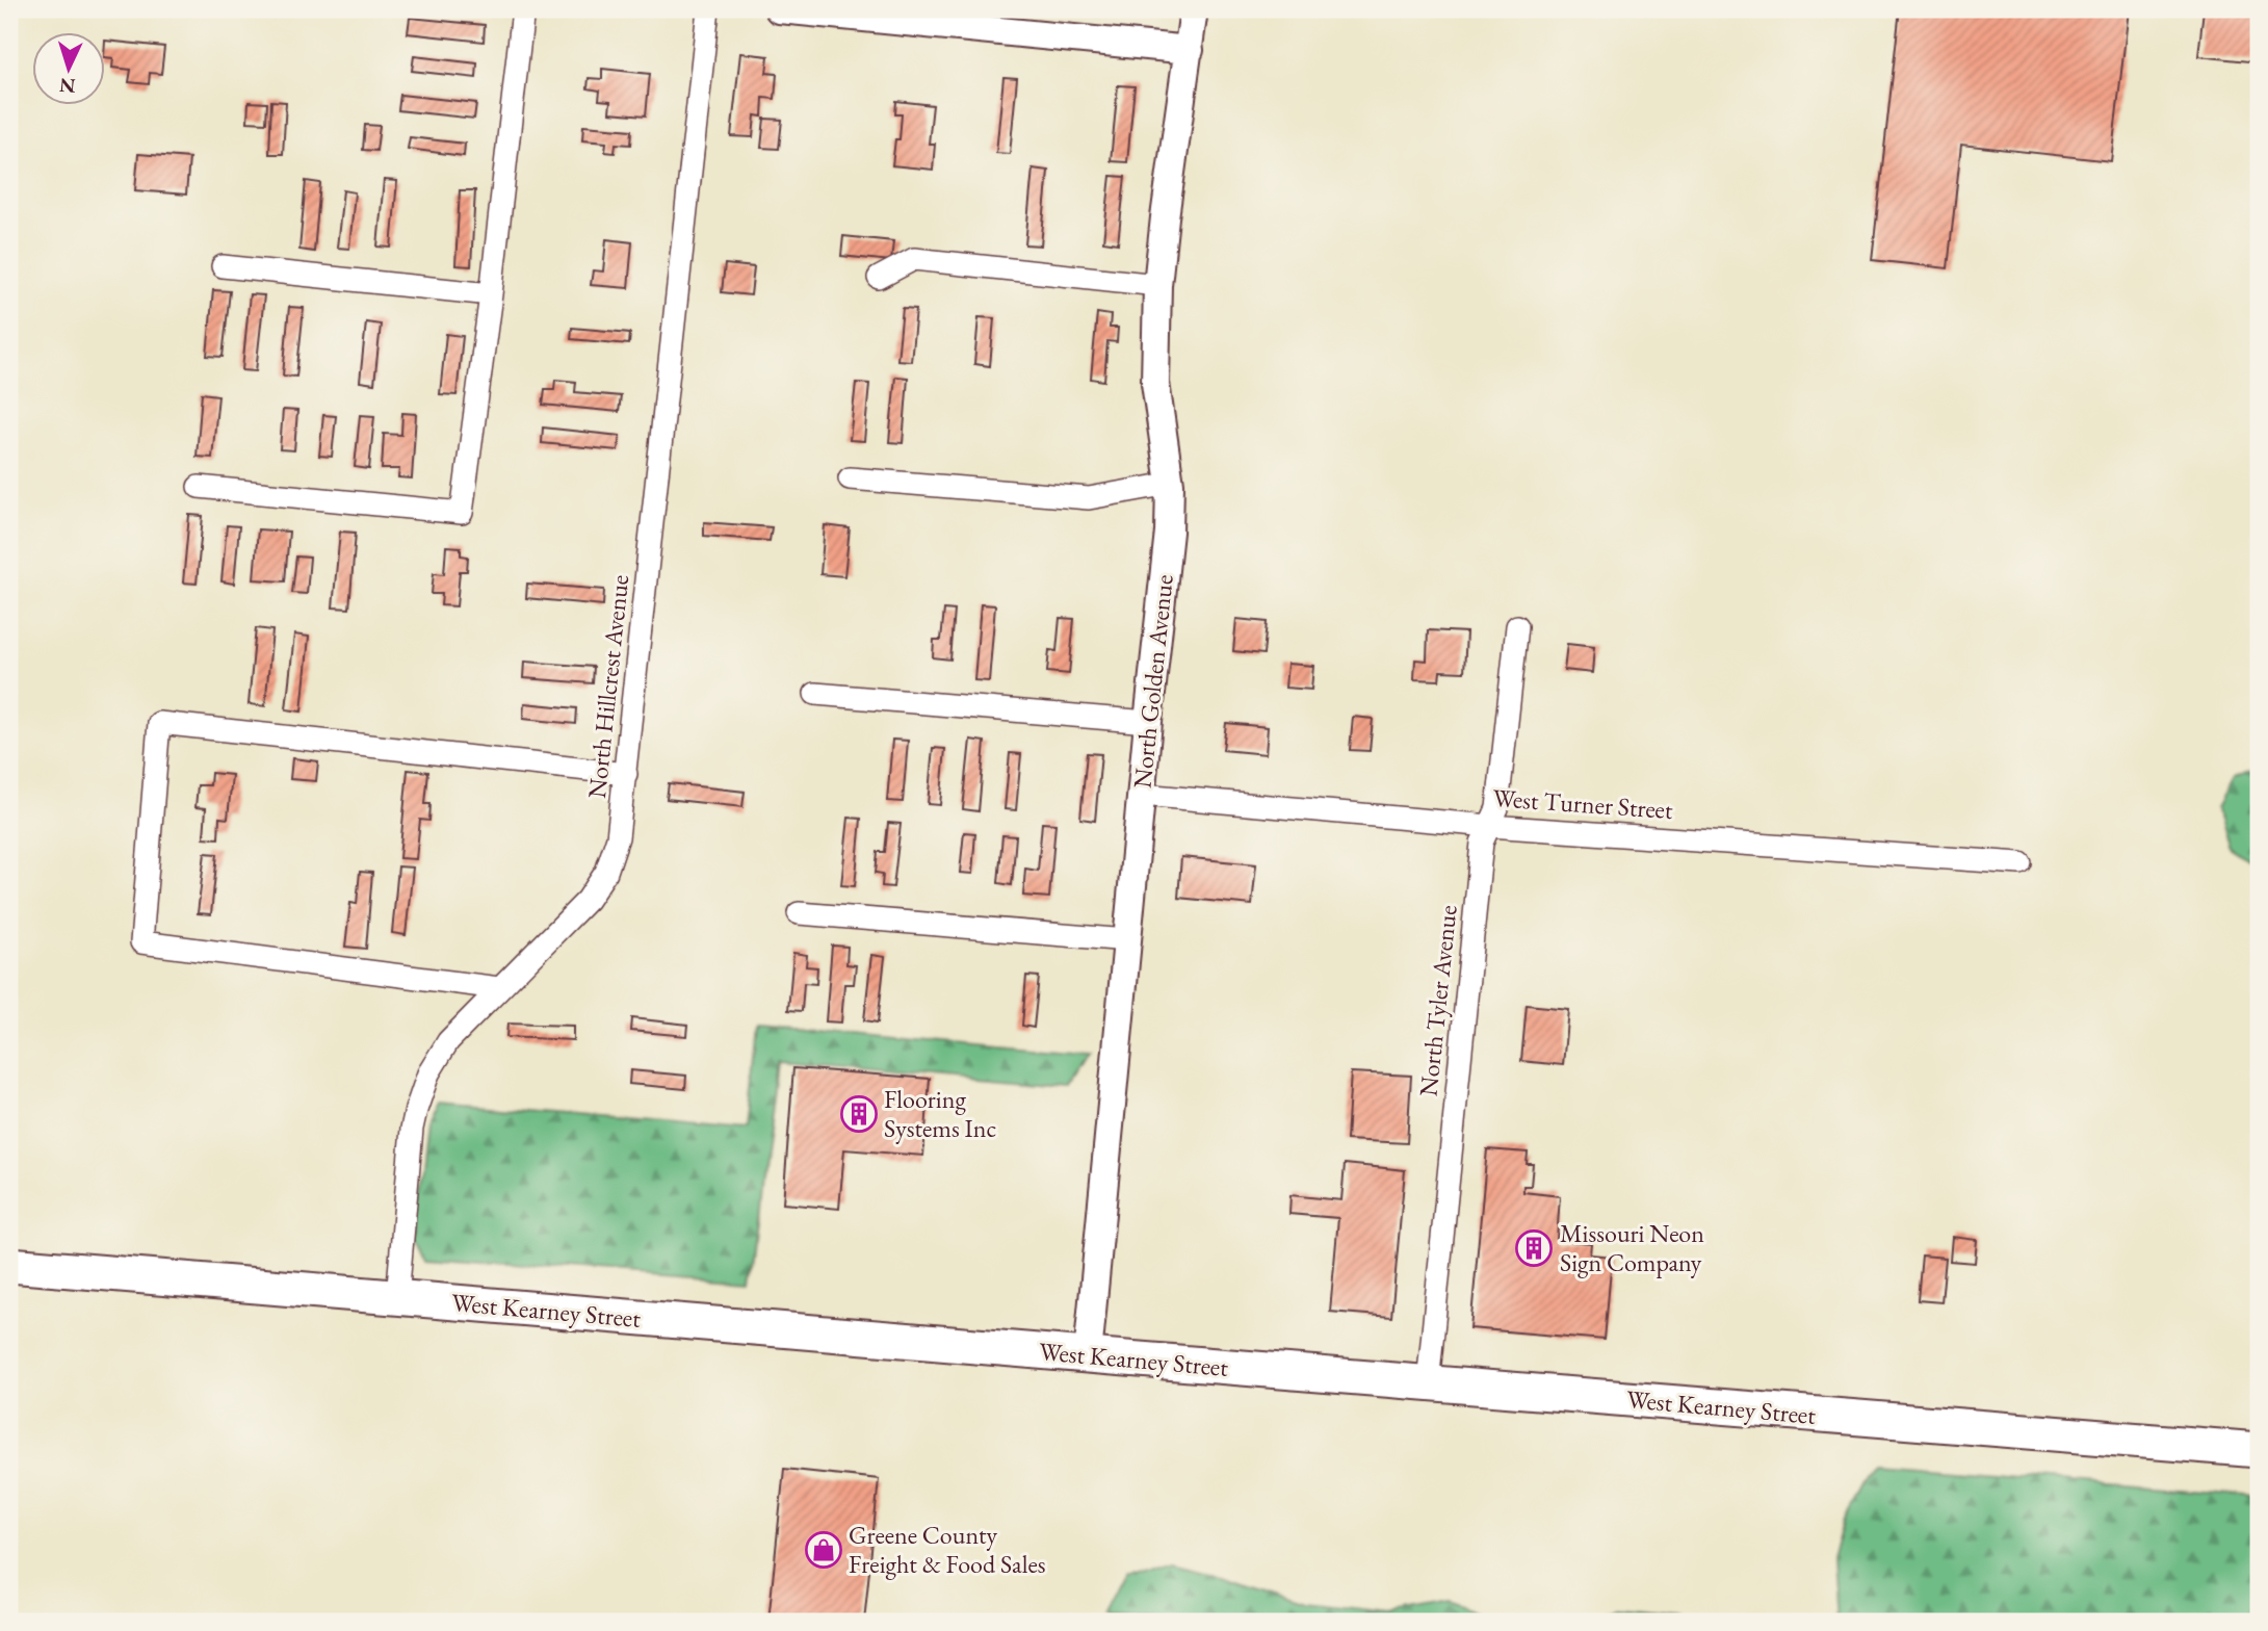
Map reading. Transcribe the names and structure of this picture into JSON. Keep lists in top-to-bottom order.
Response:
{
  "streets": {
    "main road": ["West Kearney Street"],
    "street": [
      "North Golden Avenue",
      "North Hillcrest Avenue",
      "West Turner Street",
      "North Tyler Avenue"
    ]
  },
  "crossings": [
    ["North Golden Avenue", "West Turner Street"],
    ["North Golden Avenue", "West Kearney Street"],
    ["North Hillcrest Avenue", "West Kearney Street"],
    ["West Turner Street", "North Tyler Avenue"],
    ["North Tyler Avenue", "West Kearney Street"]
  ],
  "places": {
    "building": ["Flooring Systems Inc", "Missouri Neon Sign Company"],
    "shop": ["Greene County Freight & Food Sales"]
  },
  "north": "bottom"
}
